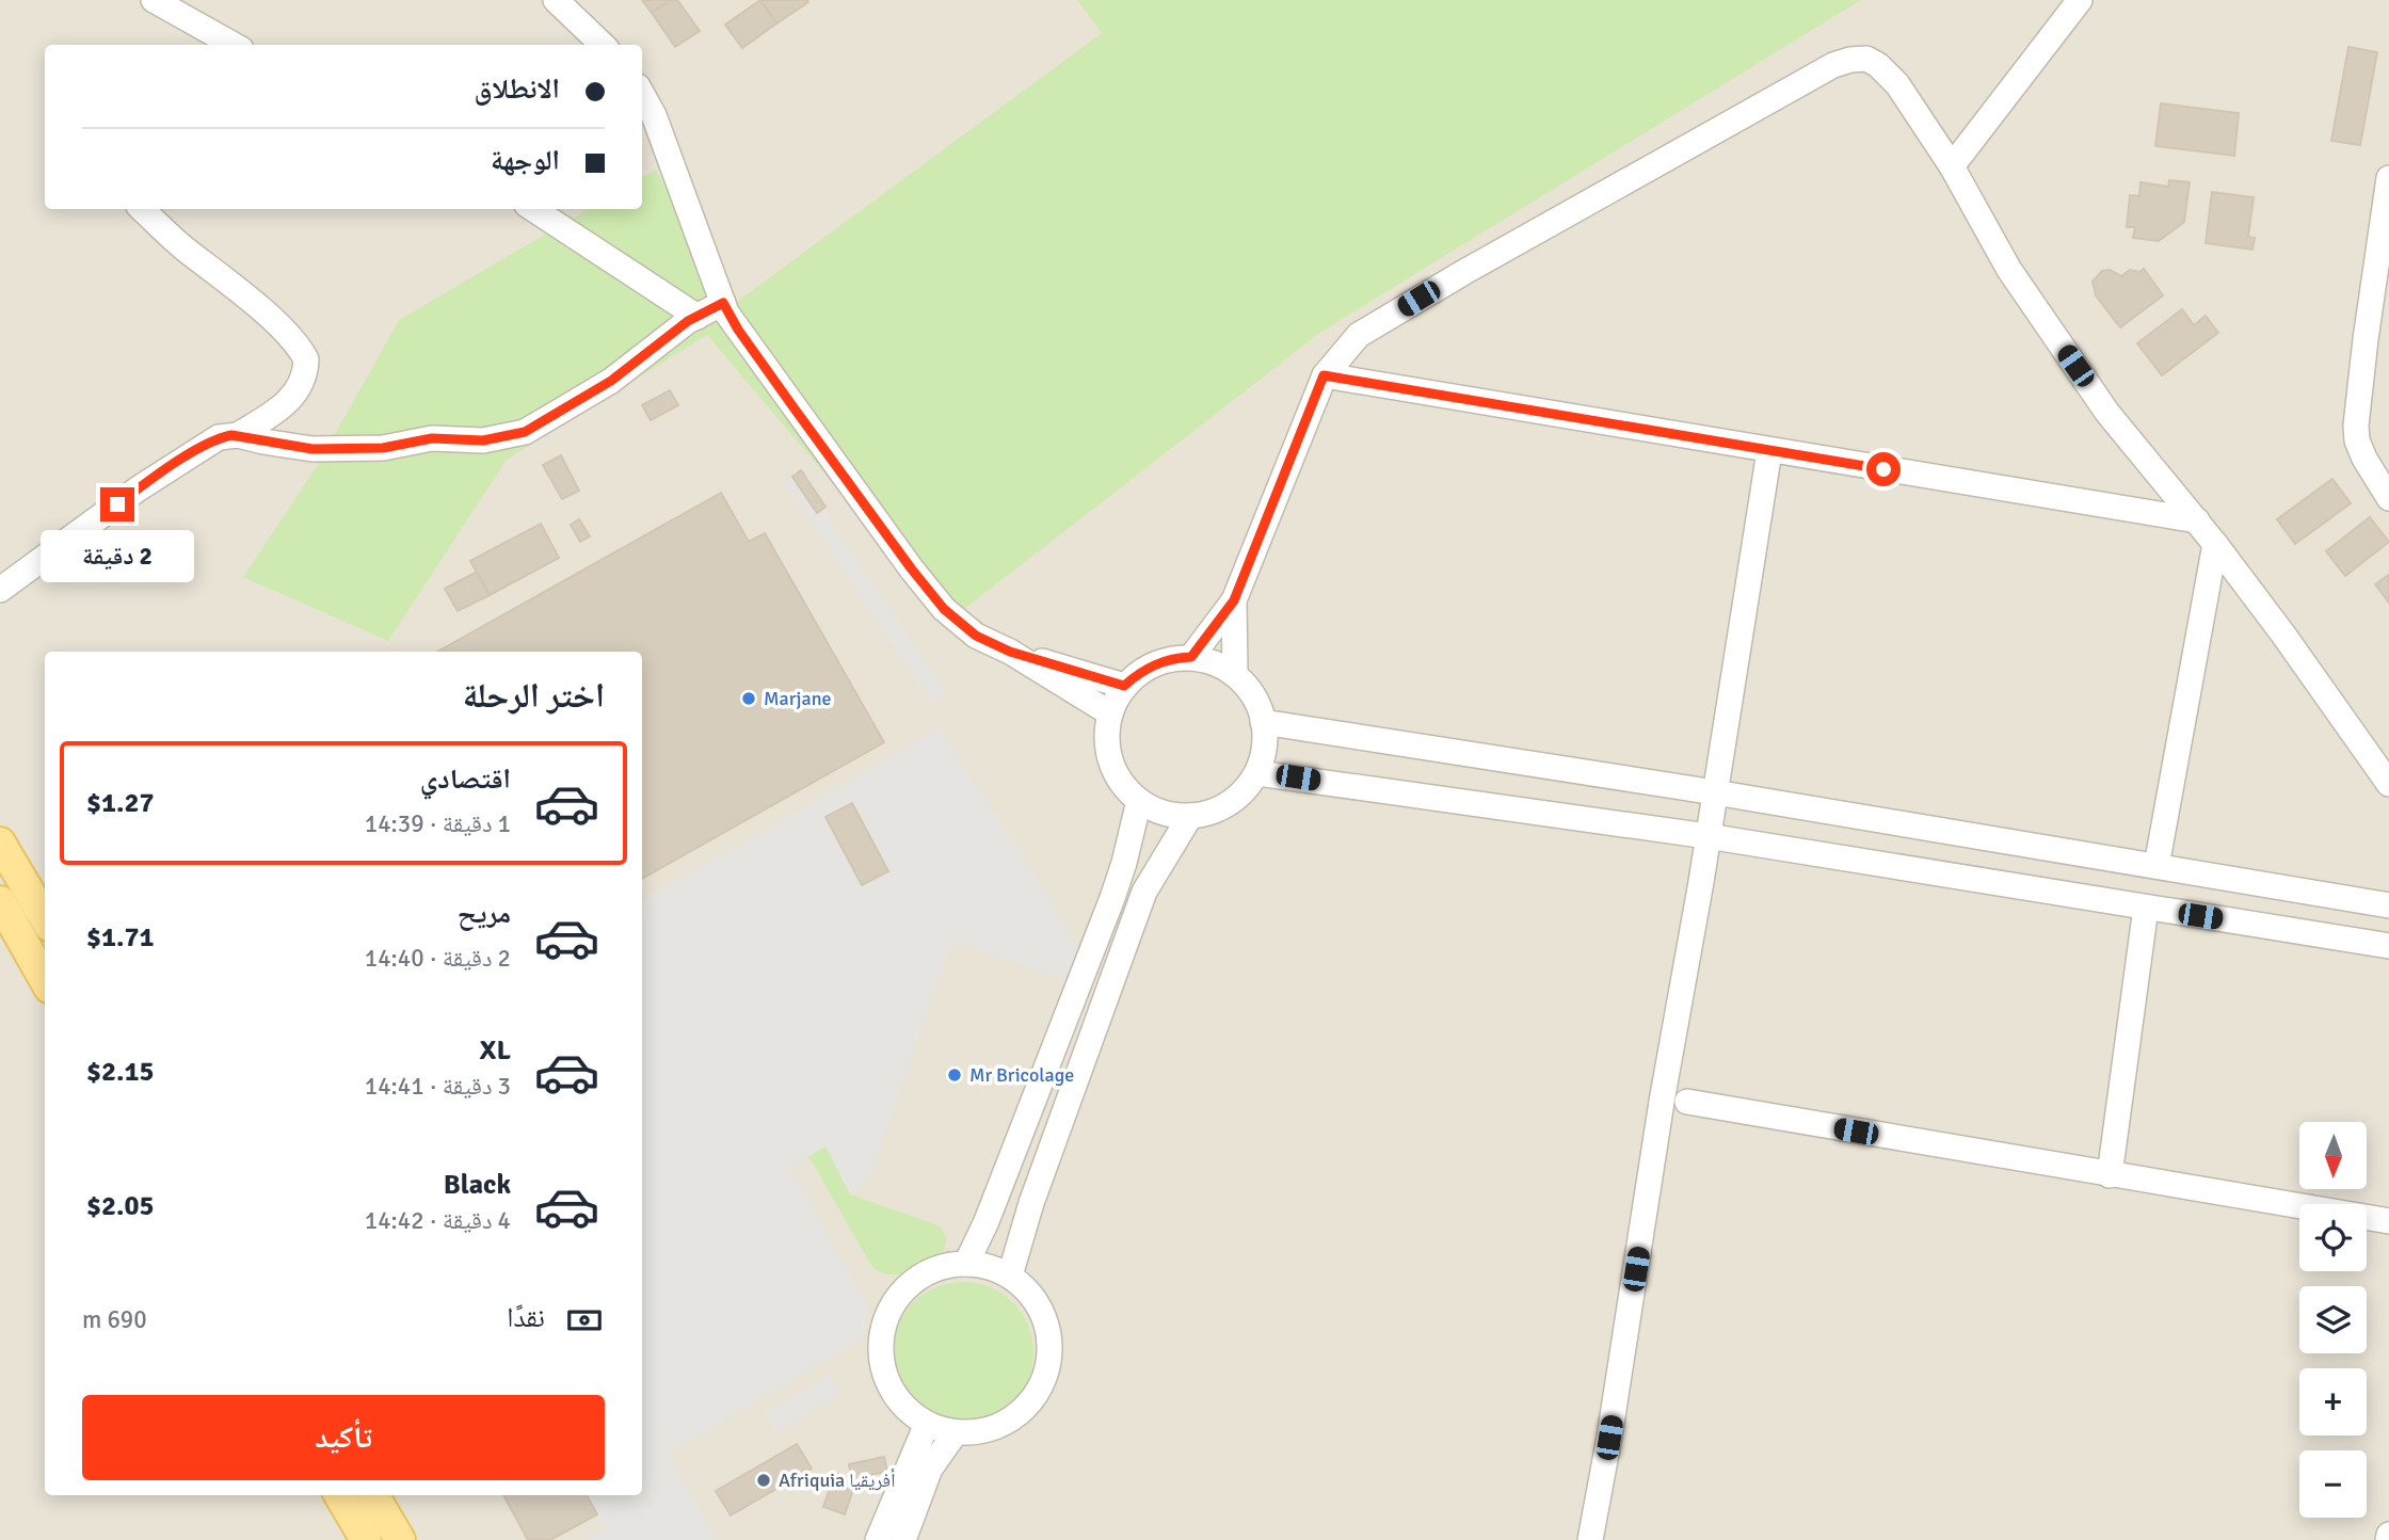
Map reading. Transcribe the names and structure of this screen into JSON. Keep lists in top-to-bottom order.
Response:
{
  "places": ["Marjane", "Mr Bricolage", "Afriquia أفريقيا"],
  "north": "bottom",
  "page": {
    "banner": ["الانطلاق", "الوجهة"],
    "bubble": "2 دقيقة",
    "heading": "اختر الرحلة",
    "list": [
      {
        "name": "اقتصادي",
        "note": "1 دقيقة · 14:39",
        "value": "$1.27"
      },
      {
        "name": "مريح",
        "note": "2 دقيقة · 14:40",
        "value": "$1.71"
      },
      {
        "name": "XL",
        "note": "3 دقيقة · 14:41",
        "value": "$2.15"
      },
      {
        "name": "Black",
        "note": "4 دقيقة · 14:42",
        "value": "$2.05"
      }
    ],
    "map_buttons": ["+", "−"],
    "pay": ["نقدًا", "690 m"],
    "buttons": "تأكيد"
  }
}
